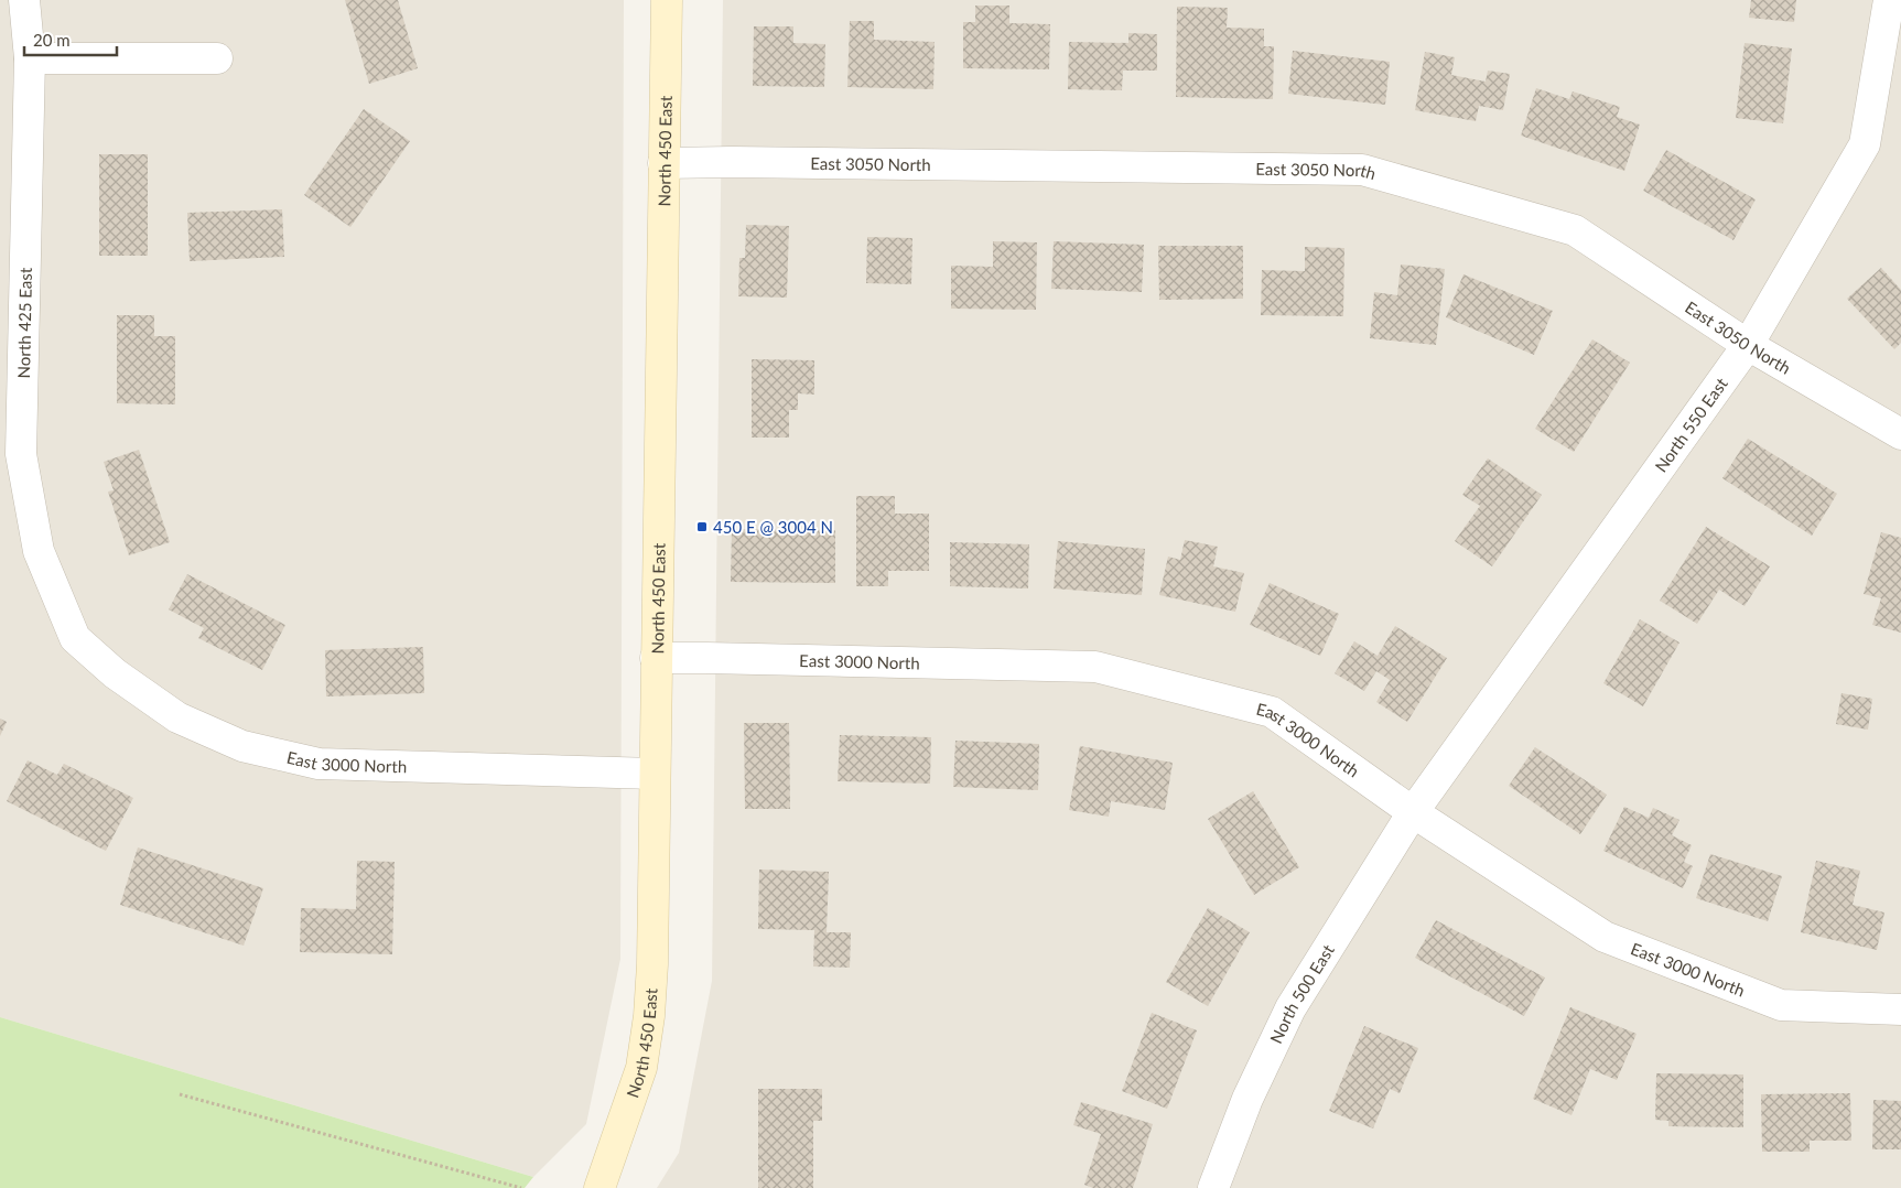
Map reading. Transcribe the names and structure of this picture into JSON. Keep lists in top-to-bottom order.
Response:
{
  "streets": {
    "main road": ["North 450 East"],
    "street": [
      "East 3050 North",
      "North 425 East",
      "North 550 East",
      "East 3000 North",
      "North 500 East"
    ]
  },
  "crossings": [
    ["North 450 East", "East 3050 North"],
    ["North 450 East", "East 3000 North"],
    ["East 3050 North", "North 550 East"],
    ["North 425 East", "East 3000 North"],
    ["North 550 East", "East 3000 North"],
    ["North 550 East", "North 500 East"],
    ["East 3000 North", "North 500 East"]
  ],
  "places": {
    "transit": ["450 E @ 3004 N"]
  },
  "scale_bar": "20 m"
}
